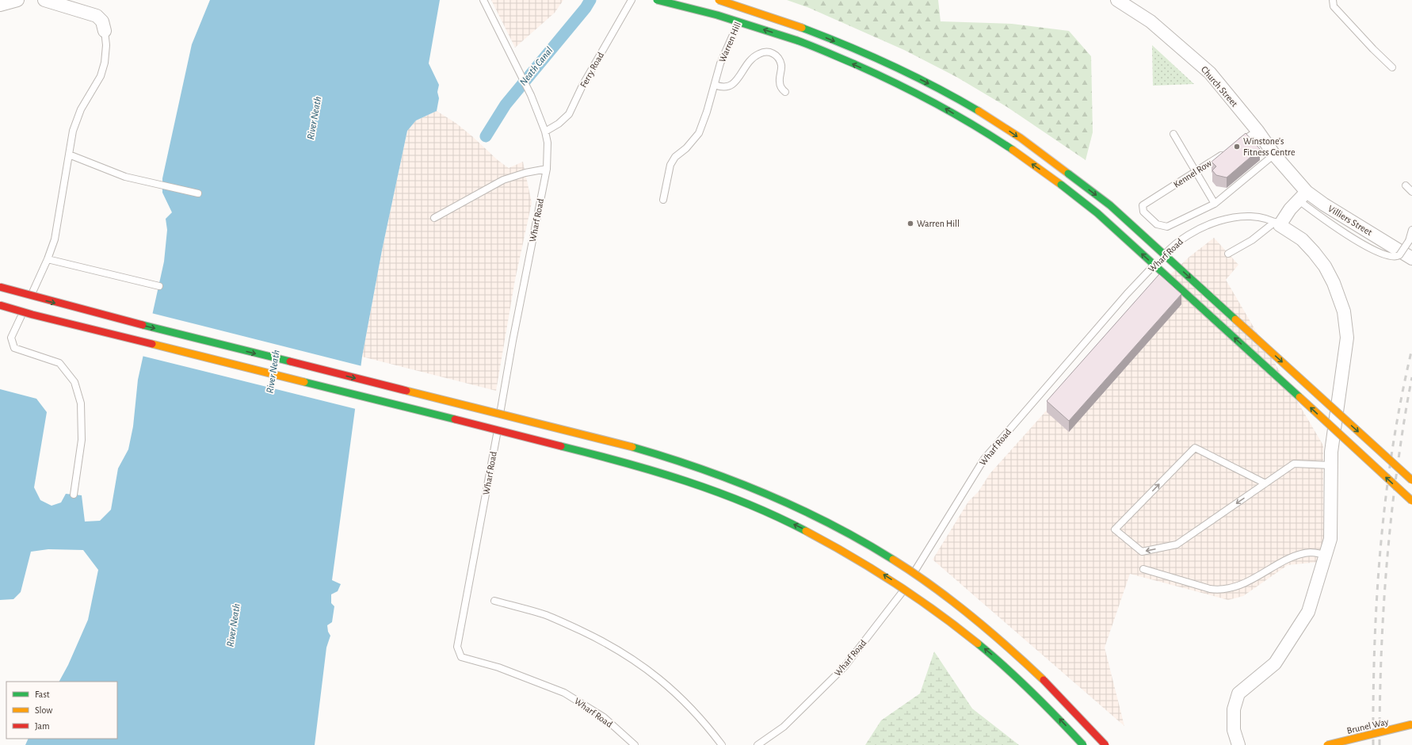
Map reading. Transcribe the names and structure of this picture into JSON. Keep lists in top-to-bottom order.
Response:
{
  "streets": {
    "main road": ["Brunel Way"],
    "street": ["Church Street", "Villiers Street"],
    "lane": [
      "Warren Hill",
      "Ferry Road",
      "Kennel Row",
      "Wharf Road"
    ]
  },
  "crossings": [
    ["Ferry Road", "Wharf Road"],
    ["Church Street", "Villiers Street"]
  ],
  "water": ["Neath Canal", "River Neath"],
  "places": ["Winstone's Fitness Centre", "Warren Hill"],
  "legend": ["Fast", "Slow", "Jam"]
}
